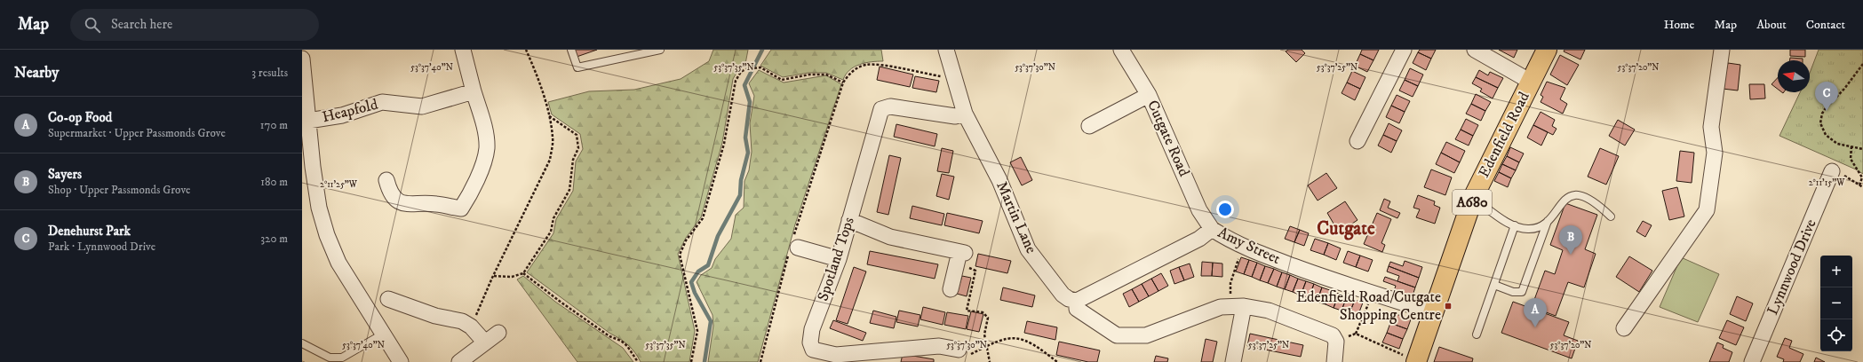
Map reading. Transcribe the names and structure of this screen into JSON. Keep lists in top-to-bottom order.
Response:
{
  "streets": {
    "main road": ["Edenfield Road", "A680"],
    "street": [
      "Heapfold",
      "Cutgate Road",
      "Martin Lane",
      "Amy Street",
      "Spotland Tops",
      "Lynnwood Drive"
    ]
  },
  "crossings": [
    ["Edenfield Road", "Amy Street"],
    ["Cutgate Road", "Amy Street"],
    ["Martin Lane", "Amy Street"],
    ["Martin Lane", "Spotland Tops"]
  ],
  "districts": ["Cutgate"],
  "places": {
    "transit": ["Edenfield Road/Cutgate Shopping Centre"]
  },
  "north": "left",
  "page": {
    "header": "Map",
    "search": "Search here",
    "nav": [
      "Home",
      "Map",
      "About",
      "Contact"
    ],
    "heading": ["Nearby", "3 results"],
    "pins": ["C", "B", "A"],
    "list": [
      {
        "mark": "A",
        "name": "Co-op Food",
        "note": "Supermarket · Upper Passmonds Grove",
        "value": "170 m"
      },
      {
        "mark": "B",
        "name": "Sayers",
        "note": "Shop · Upper Passmonds Grove",
        "value": "180 m"
      },
      {
        "mark": "C",
        "name": "Denehurst Park",
        "note": "Park · Lynnwood Drive",
        "value": "320 m"
      }
    ],
    "map_buttons": ["+", "−"]
  },
  "coordinates": [
    "53°37'40\"N",
    "53°37'35\"N",
    "53°37'30\"N",
    "53°37'25\"N",
    "53°37'20\"N",
    "2°11'15\"W",
    "2°11'25\"W"
  ]
}
